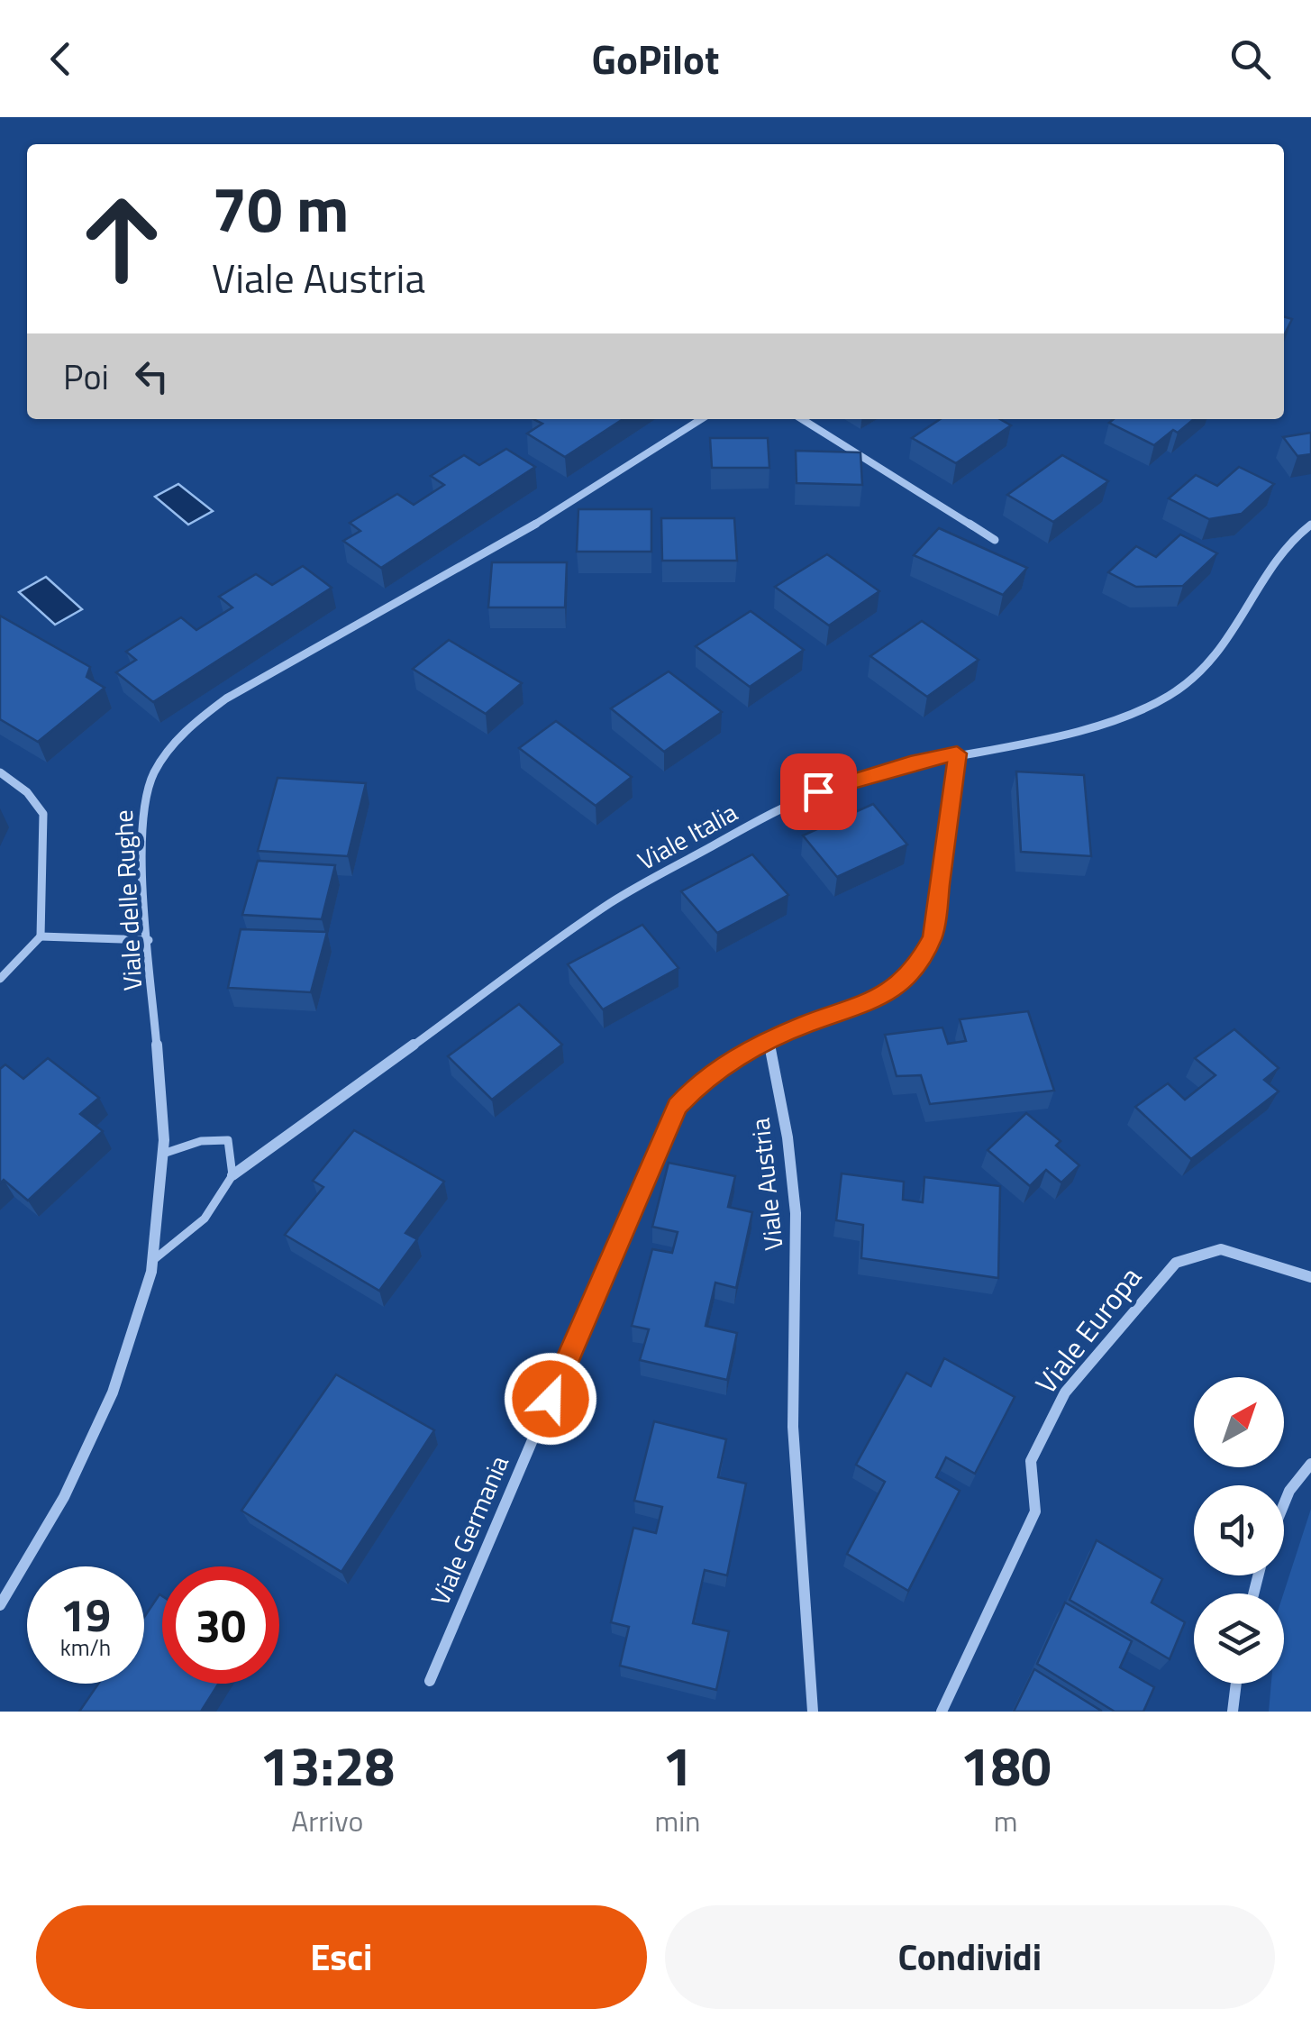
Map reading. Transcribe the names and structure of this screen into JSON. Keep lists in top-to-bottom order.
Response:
{
  "streets": {
    "street": [
      "Viale Italia",
      "Viale delle Rughe",
      "Viale Austria",
      "Viale Europa",
      "Viale Germania"
    ]
  },
  "crossings": [
    ["Viale Austria", "Viale Germania"]
  ],
  "north": "top right",
  "page": {
    "header": "GoPilot",
    "turn": ["70 m", "Viale Austria"],
    "then": "Poi",
    "speed": "19 km/h",
    "limit": "30",
    "eta": [
      "13:28",
      "Arrivo",
      "1",
      "min",
      "180",
      "m"
    ],
    "buttons": ["Esci", "Condividi"]
  }
}
